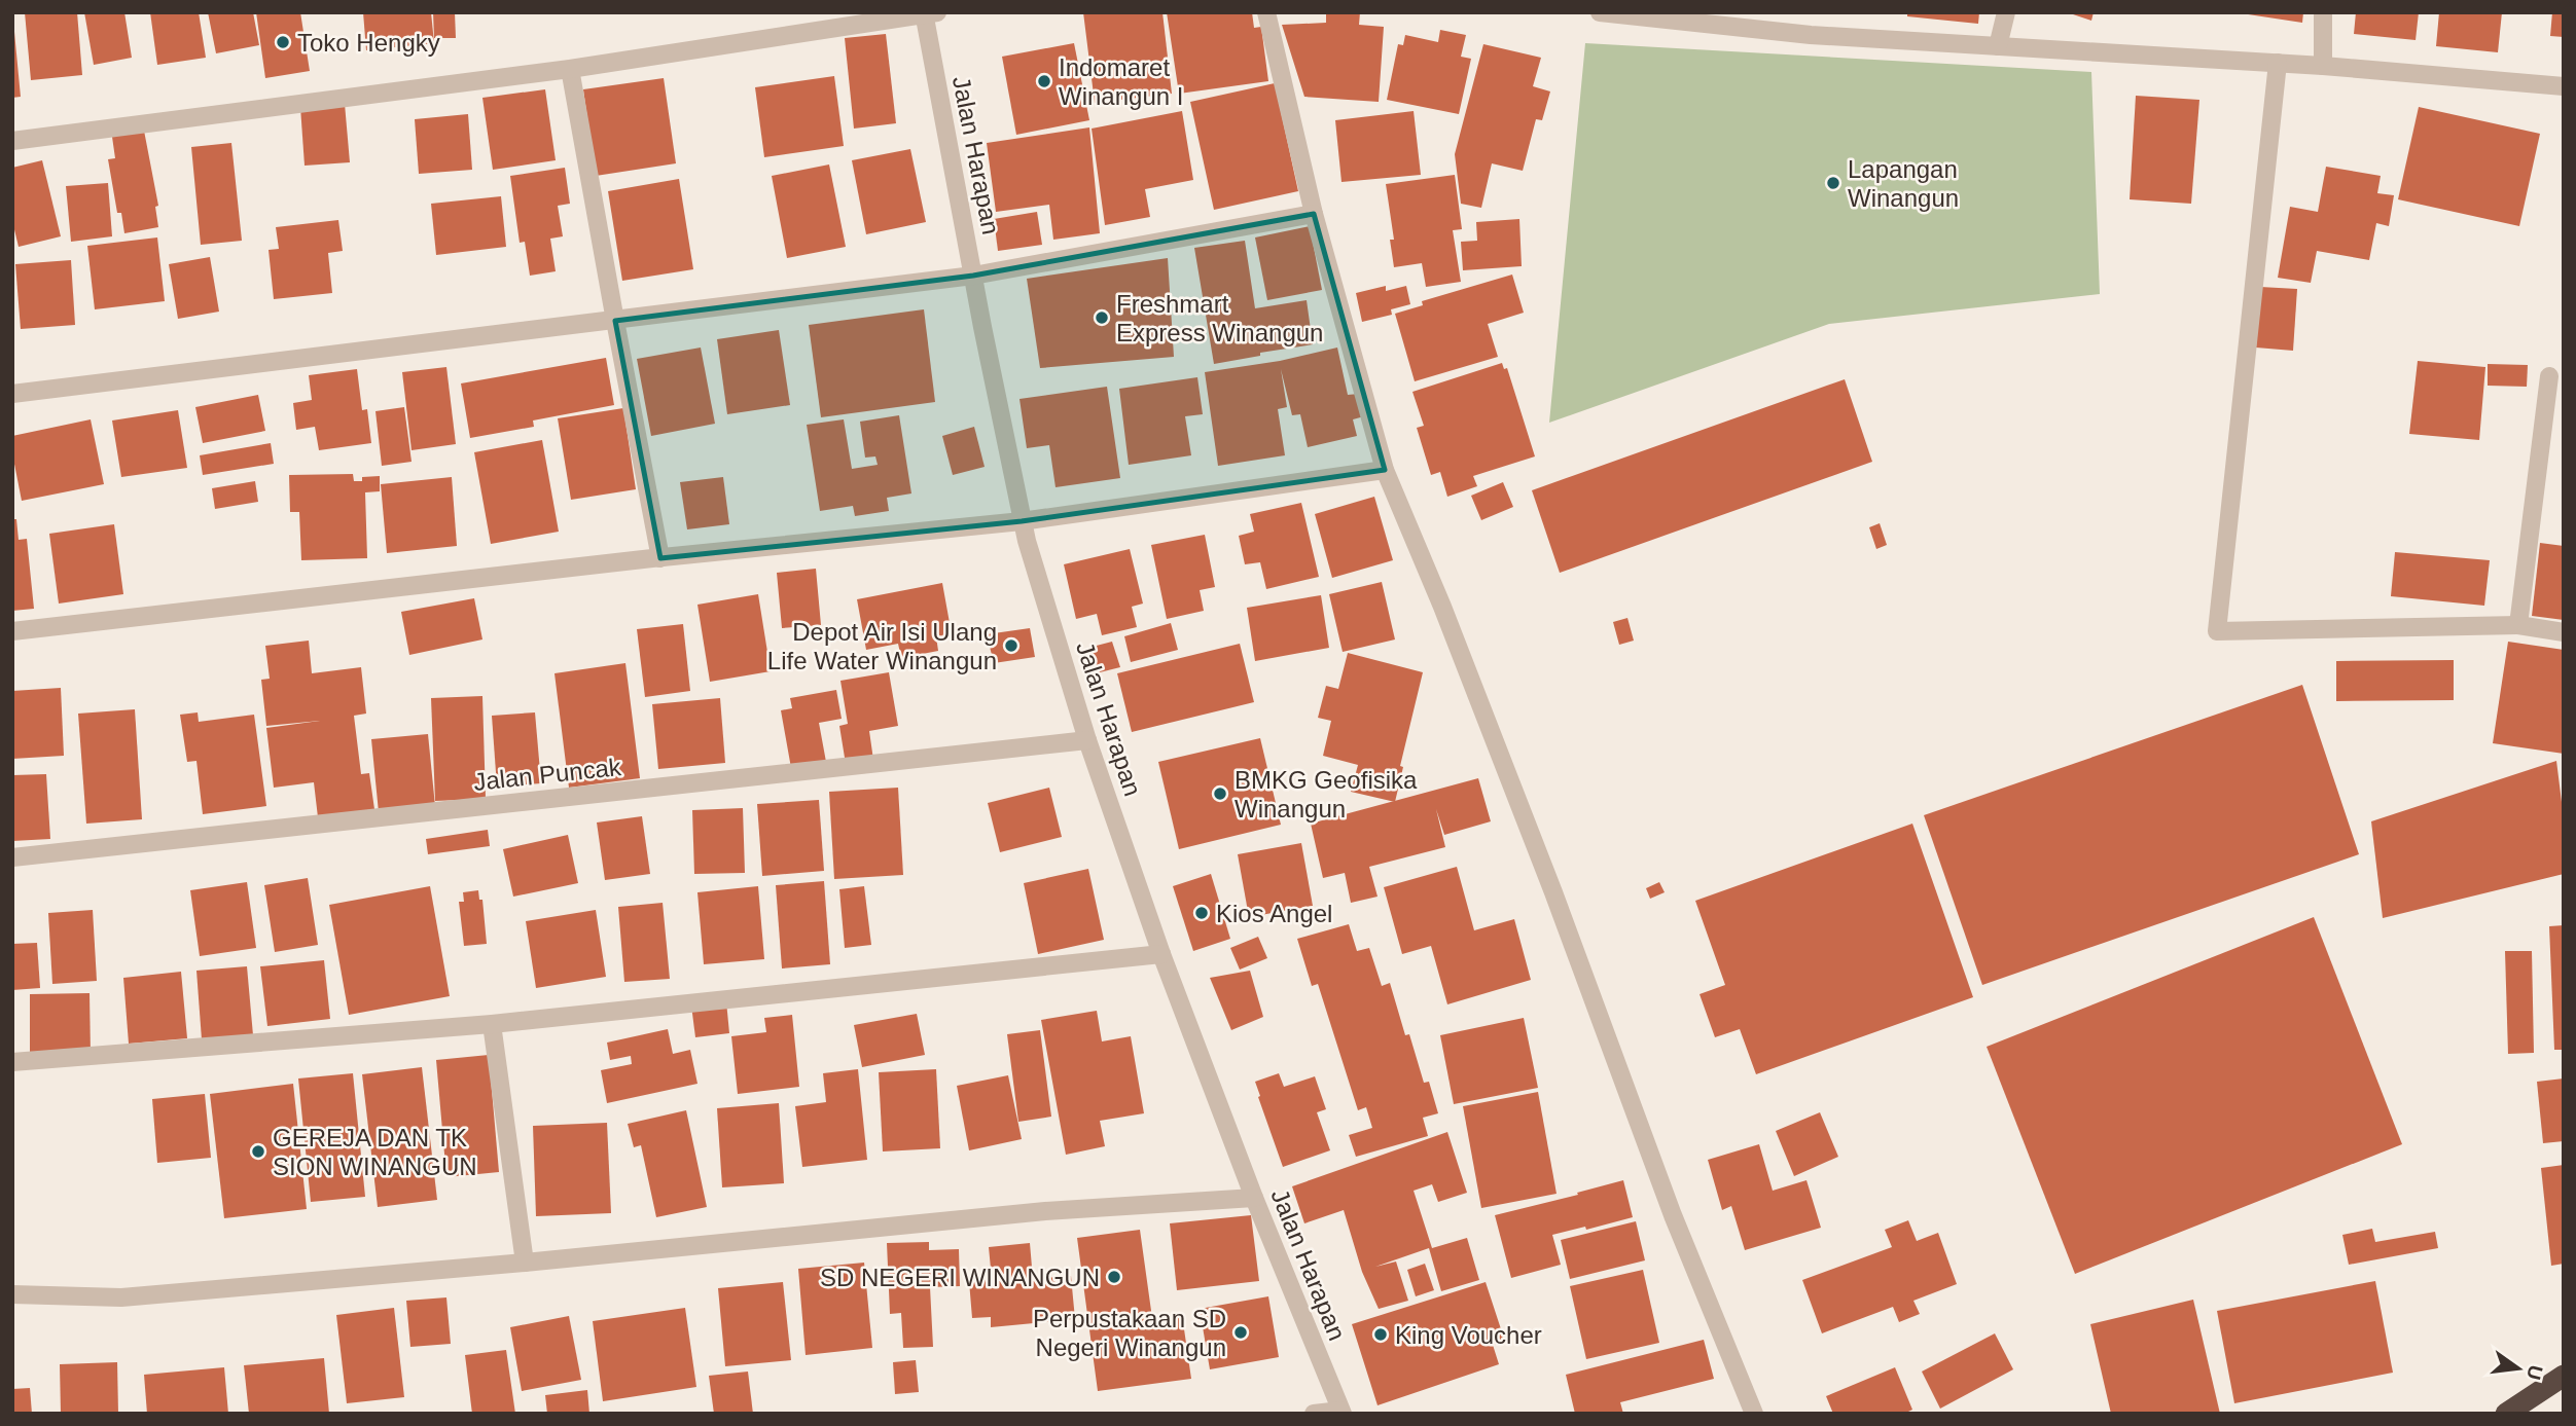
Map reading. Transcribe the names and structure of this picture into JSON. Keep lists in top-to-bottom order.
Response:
{
  "streets": {
    "street": ["Jalan Harapan", "Jalan Puncak"]
  },
  "crossings": [
    ["Jalan Harapan", "Jalan Puncak"]
  ],
  "places": [
    "Toko Hengky",
    "Indomaret Winangun I",
    "Lapangan Winangun",
    "Freshmart Express Winangun",
    "Depot Air Isi Ulang Life Water Winangun",
    "BMKG Geofisika Winangun",
    "Kios Angel",
    "GEREJA DAN TK SION WINANGUN",
    "SD NEGERI WINANGUN",
    "Perpustakaan SD Negeri Winangun",
    "King Voucher"
  ],
  "north": "right"
}
